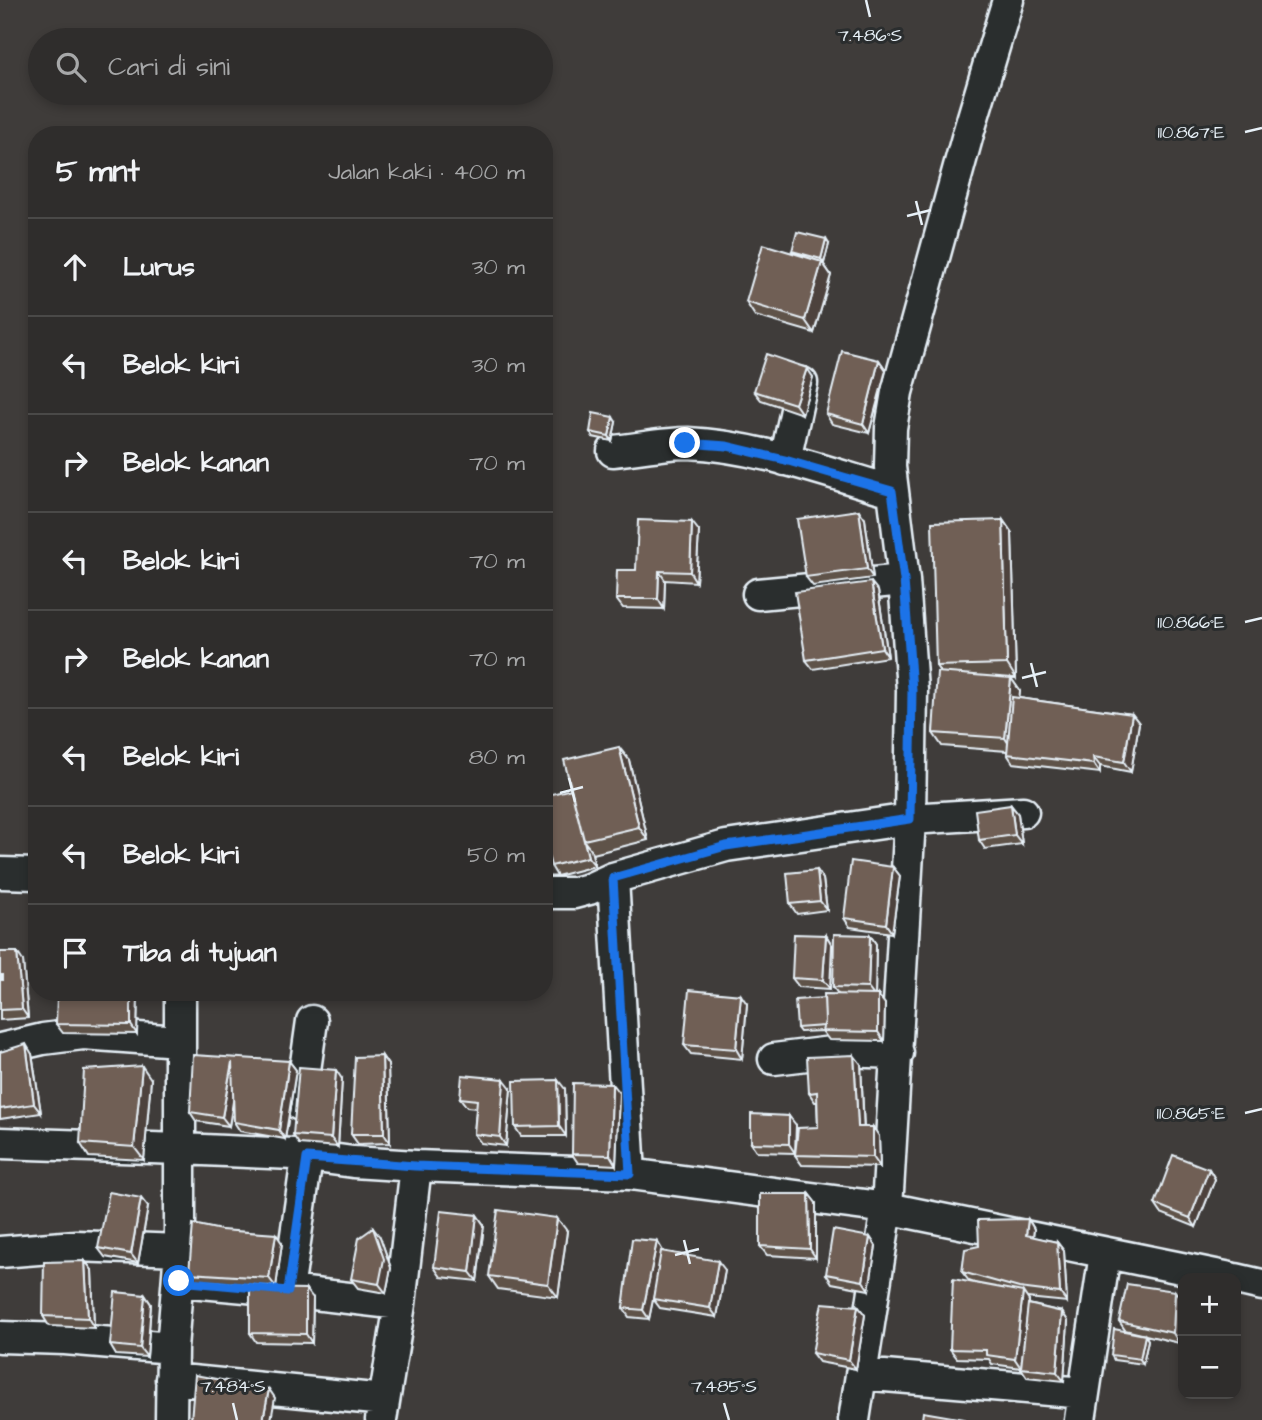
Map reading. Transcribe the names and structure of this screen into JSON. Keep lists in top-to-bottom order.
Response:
{
  "page": {
    "search": "Cari di sini",
    "heading": ["5 mnt", "Jalan kaki · 400 m"],
    "list": [
      ["Lurus", "30 m"],
      ["Belok kiri", "30 m"],
      ["Belok kanan", "70 m"],
      ["Belok kiri", "70 m"],
      ["Belok kanan", "70 m"],
      ["Belok kiri", "80 m"],
      ["Belok kiri", "50 m"],
      "Tiba di tujuan"
    ],
    "map_buttons": ["+", "−"]
  },
  "coordinates": [
    "7.486°S",
    "110.867°E",
    "110.866°E",
    "110.865°E",
    "7.484°S",
    "7.485°S"
  ]
}
